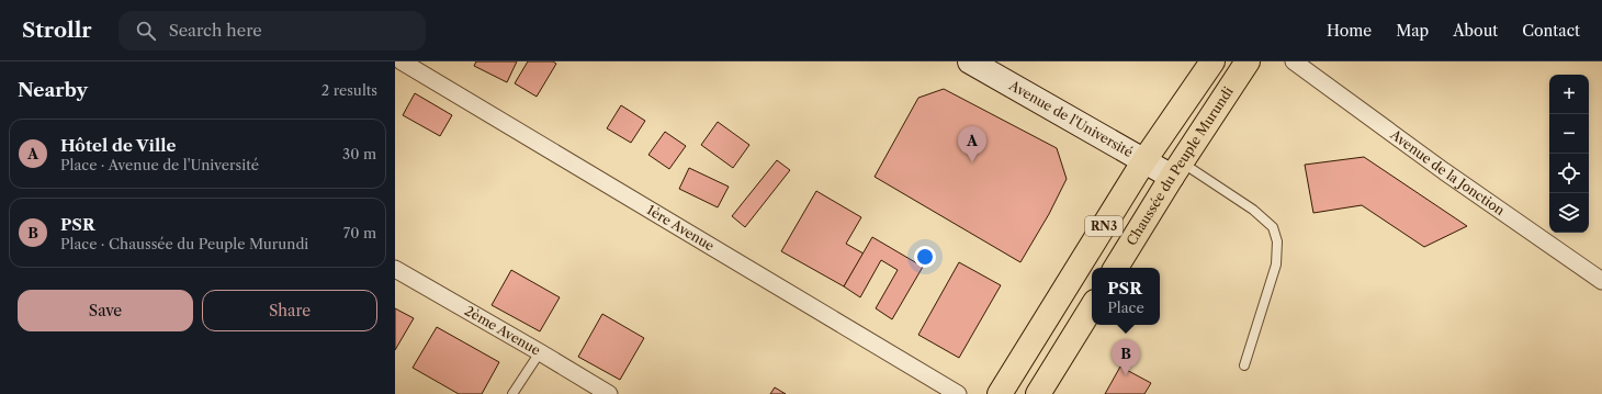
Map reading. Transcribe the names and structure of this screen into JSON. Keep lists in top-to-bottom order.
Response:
{
  "streets": {
    "highway": ["Chaussée du Peuple Murundi", "RN3"],
    "street": [
      "Avenue de l'Université",
      "Avenue de la Jonction",
      "1ère Avenue",
      "2ème Avenue"
    ]
  },
  "crossings": [
    ["Avenue de l'Université", "Chaussée du Peuple Murundi"],
    ["Avenue de l'Université", "RN3"]
  ],
  "page": {
    "header": "Strollr",
    "search": "Search here",
    "nav": [
      "Home",
      "Map",
      "About",
      "Contact"
    ],
    "heading": ["Nearby", "2 results"],
    "map_buttons": ["+", "−"],
    "list": [
      {
        "mark": "A",
        "name": "Hôtel de Ville",
        "note": "Place · Avenue de l'Université",
        "value": "30 m"
      },
      {
        "mark": "B",
        "name": "PSR",
        "note": "Place · Chaussée du Peuple Murundi",
        "value": "70 m"
      }
    ],
    "pins": ["A", "B"],
    "popup": ["PSR", "Place"],
    "buttons": ["Save", "Share"]
  }
}
